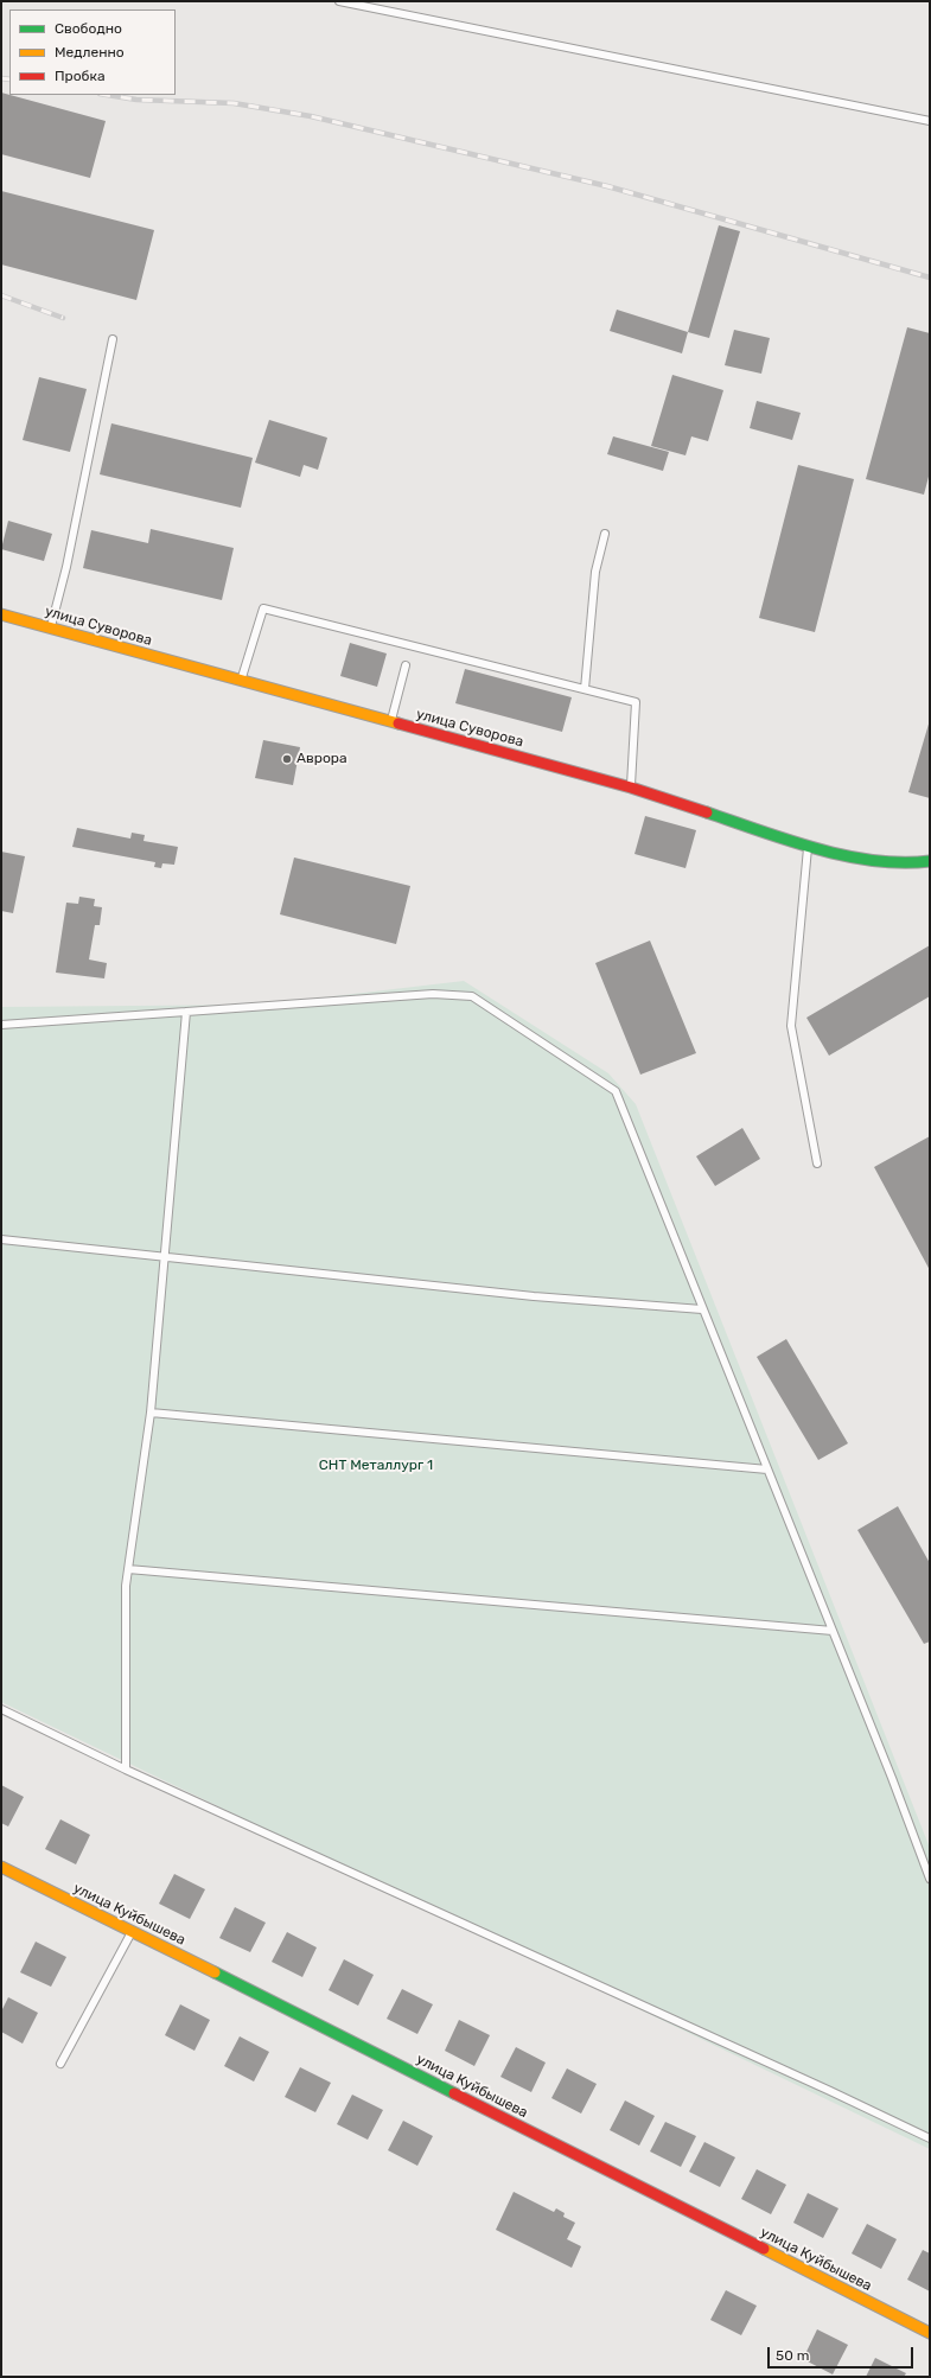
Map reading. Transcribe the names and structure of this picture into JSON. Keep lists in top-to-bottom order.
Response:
{
  "streets": {
    "main road": ["улица Суворова", "улица Куйбышева"]
  },
  "parks": ["СНТ Металлург 1"],
  "places": ["Аврора"],
  "legend": ["Свободно", "Медленно", "Пробка"],
  "scale_bar": "50 m"
}
